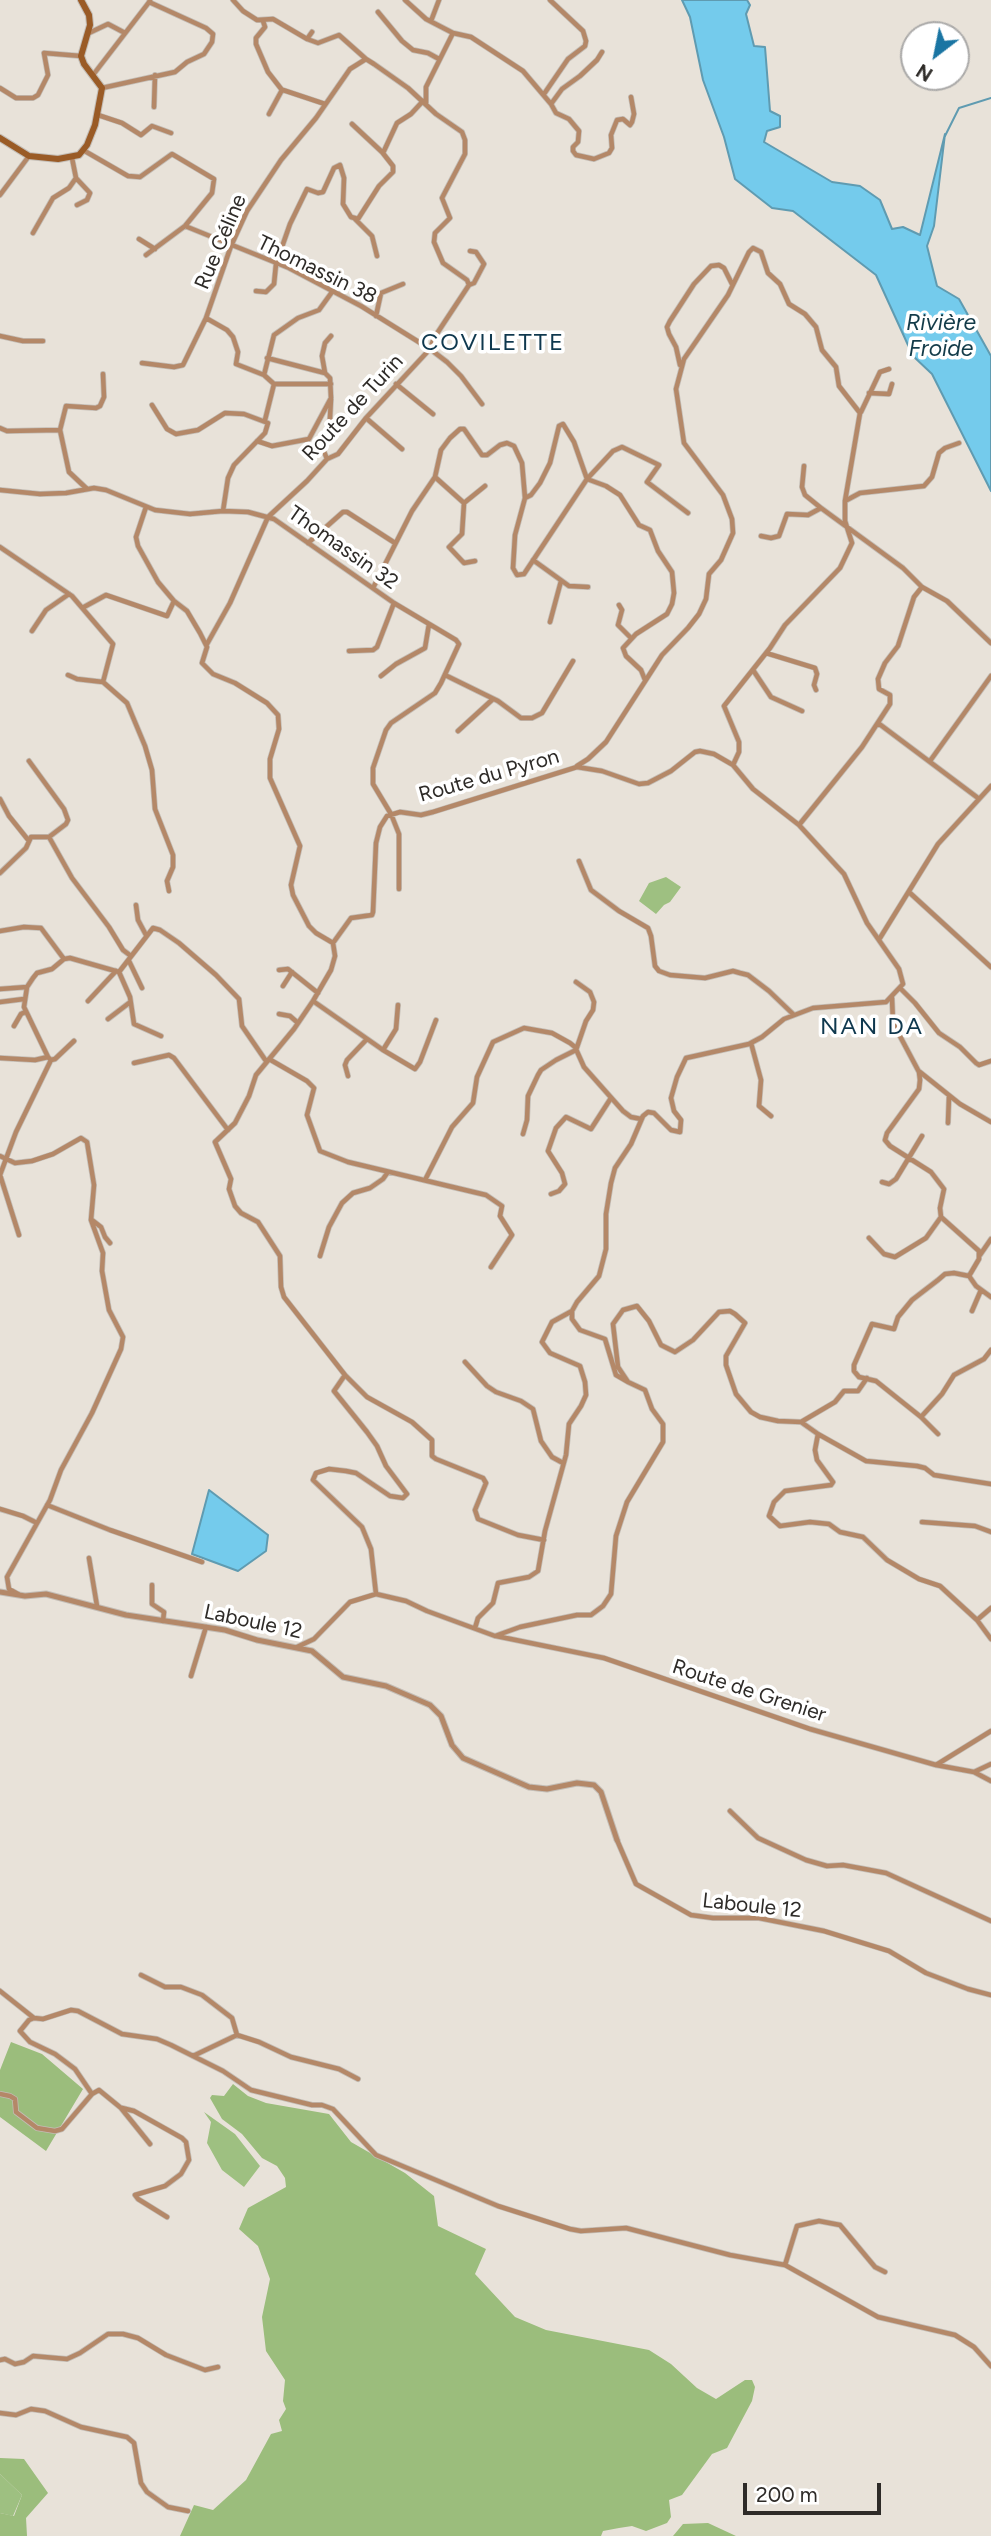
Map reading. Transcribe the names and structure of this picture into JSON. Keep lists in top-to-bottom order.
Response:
{
  "streets": {
    "street": [
      "Rue Céline",
      "Thomassin 38",
      "Route de Turin",
      "Thomassin 32",
      "Route du Pyron",
      "Laboule 12",
      "Route de Grenier"
    ]
  },
  "crossings": [
    ["Rue Céline", "Thomassin 38"],
    ["Thomassin 38", "Route de Turin"],
    ["Route de Turin", "Thomassin 32"]
  ],
  "districts": ["COVILETTE", "NAN DA"],
  "water": ["Rivière Froide"],
  "scale_bar": "200 m",
  "north": "bottom left"
}
